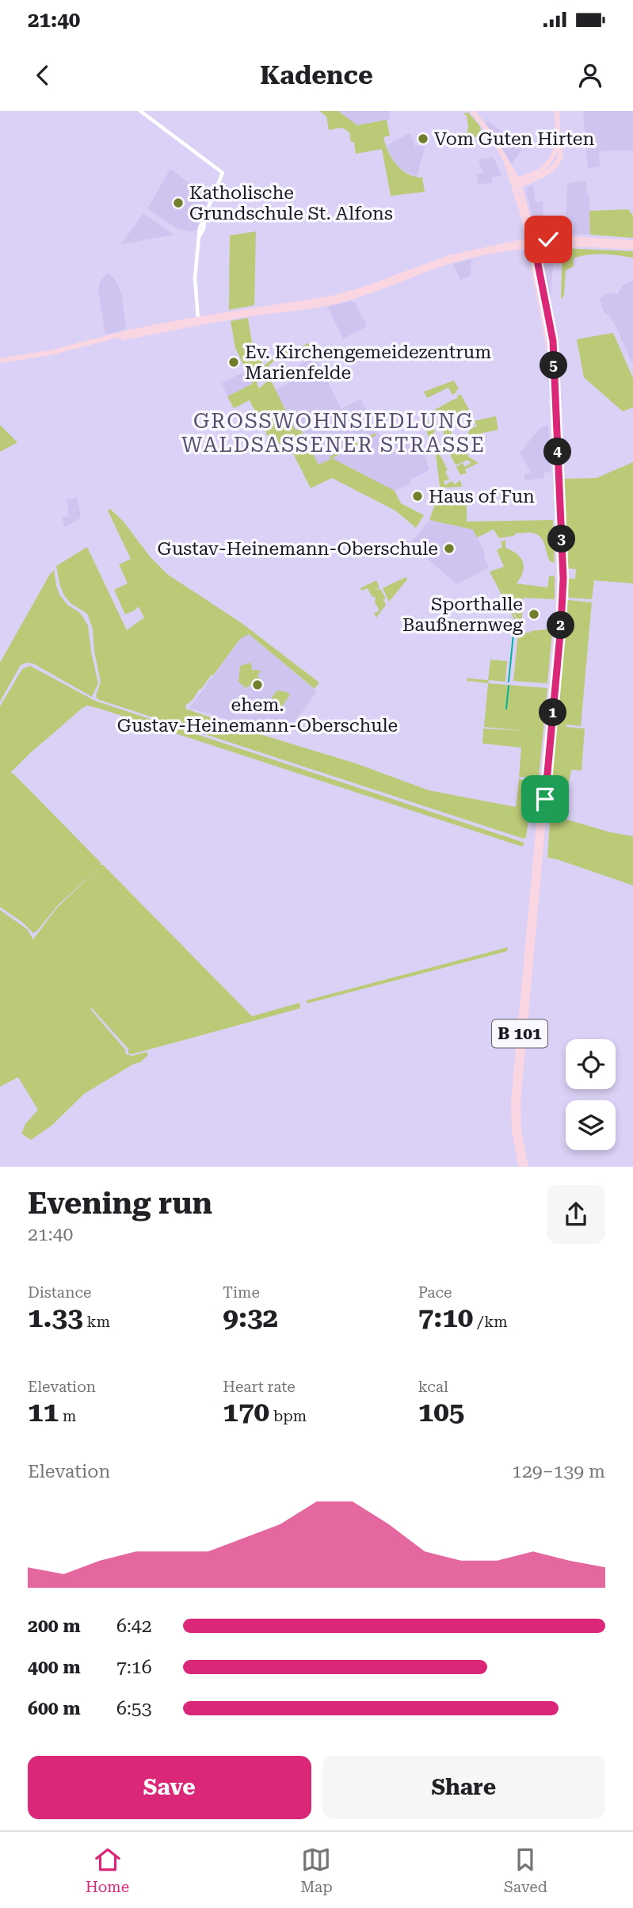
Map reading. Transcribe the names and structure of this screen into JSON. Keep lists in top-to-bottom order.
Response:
{
  "streets": {
    "main road": ["B 101"]
  },
  "districts": ["GROSSWOHNSIEDLUNG WALDSASSENER STRASSE"],
  "places": [
    "Vom Guten Hirten",
    "Katholische Grundschule St. Alfons",
    "Ev. Kirchengemeidezentrum Marienfelde",
    "Haus of Fun",
    "Gustav-Heinemann-Oberschule",
    "Sporthalle Baußnernweg",
    "ehem. Gustav-Heinemann-Oberschule"
  ],
  "page": {
    "status": "21:40",
    "header": "Kadence",
    "pins": [
      "5",
      "4",
      "3",
      "2",
      "1"
    ],
    "heading": ["Evening run", "21:40"],
    "stats": [
      ["Distance", "1.33 km"],
      ["Time", "9:32"],
      ["Pace", "7:10 /km"],
      ["Elevation", "11 m"],
      ["Heart rate", "170 bpm"],
      ["kcal", "105"]
    ],
    "chart": ["Elevation", "129–139 m"],
    "list": [
      {
        "name": "200 m",
        "note": "6:42"
      },
      {
        "name": "400 m",
        "note": "7:16"
      },
      {
        "name": "600 m",
        "note": "6:53"
      }
    ],
    "buttons": ["Save", "Share"],
    "tabs": ["Home", "Map", "Saved"]
  }
}
